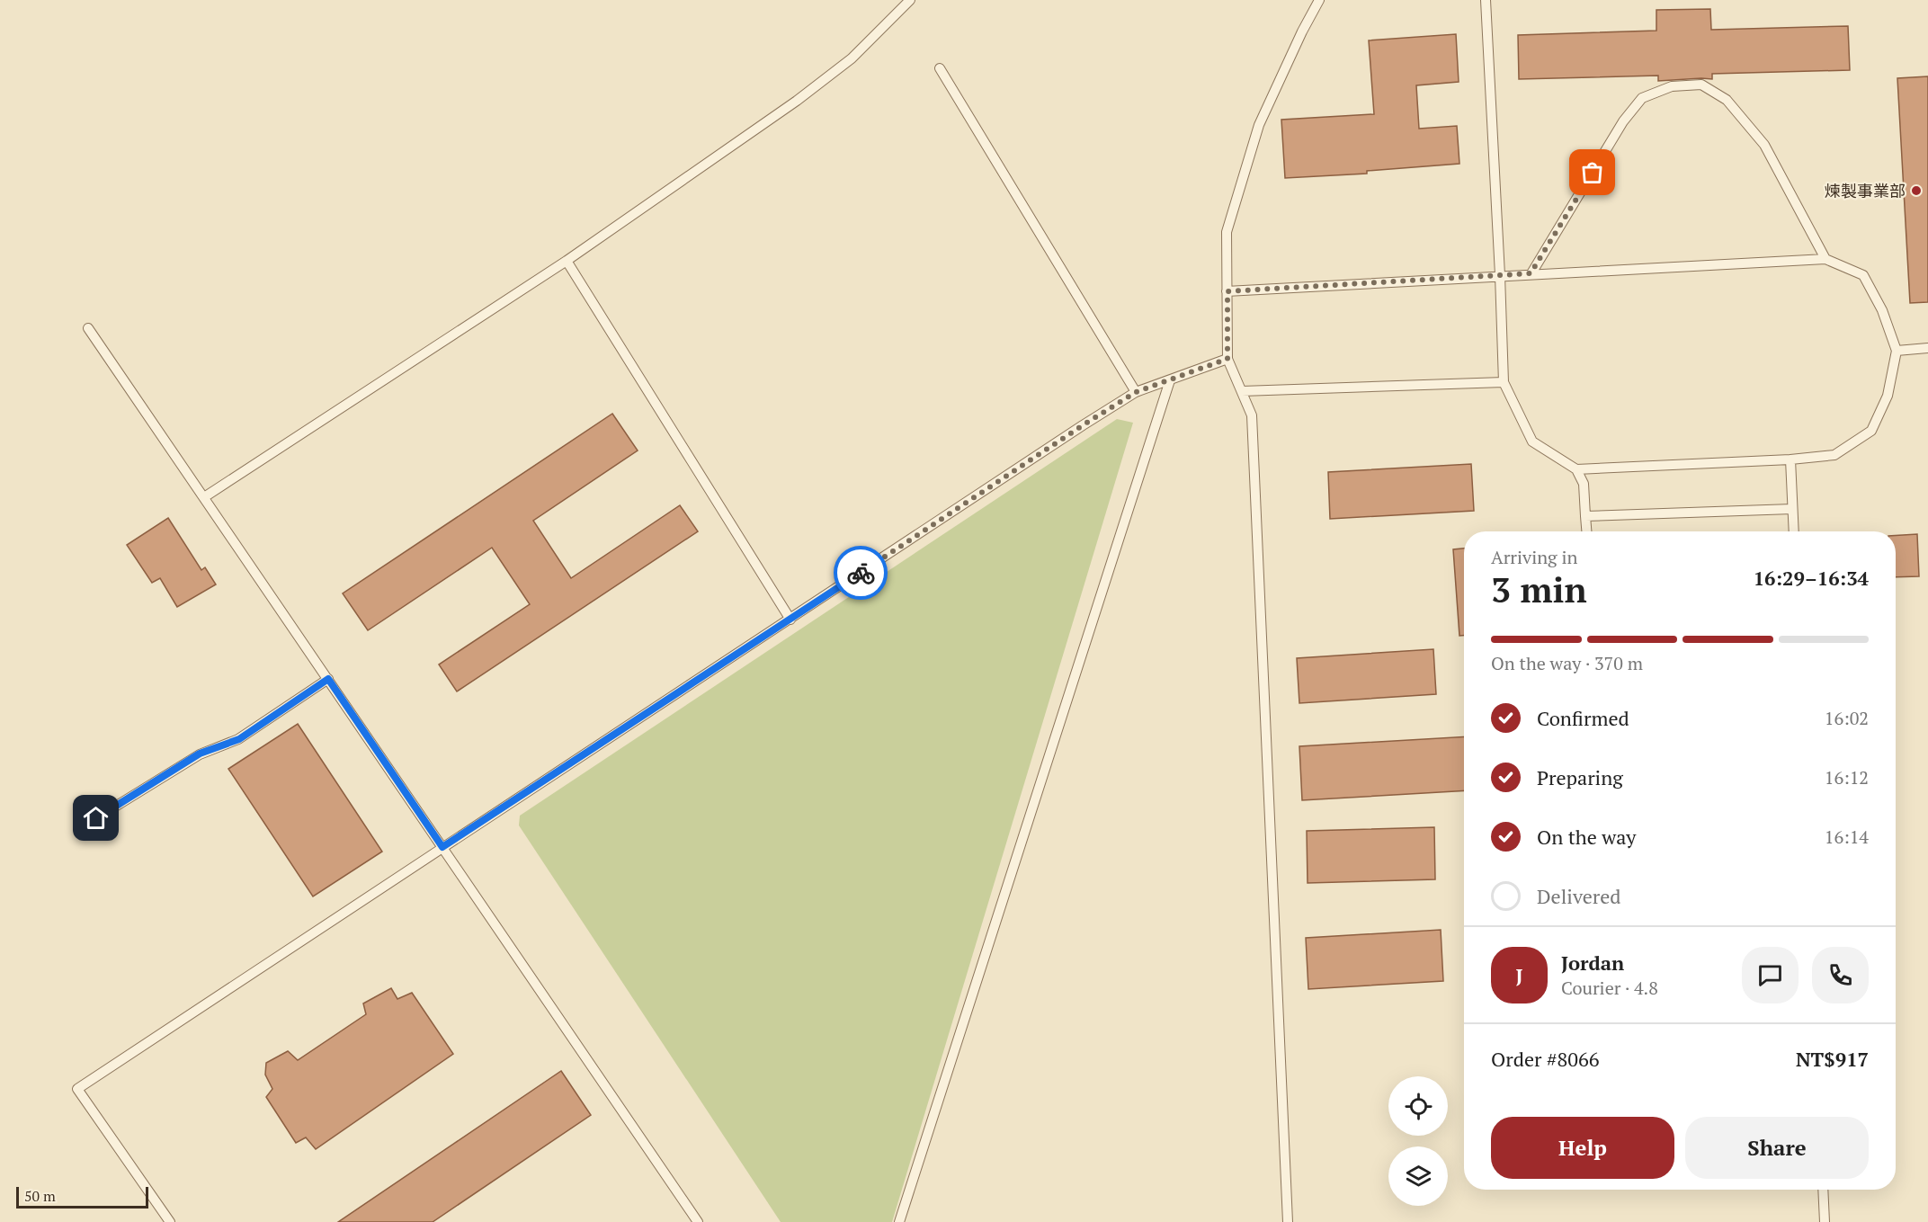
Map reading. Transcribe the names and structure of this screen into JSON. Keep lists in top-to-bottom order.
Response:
{
  "places": ["煉製事業部"],
  "scale_bar": "50 m",
  "page": {
    "heading": ["3 min", "Arriving in", "16:29–16:34"],
    "panel": [
      "Jordan",
      "Courier · 4.8",
      "Order #8066",
      "NT$917"
    ],
    "bar": "On the way · 370 m",
    "list": [
      ["Confirmed", "16:02"],
      ["Preparing", "16:12"],
      ["On the way", "16:14"],
      "Delivered"
    ],
    "round": "J",
    "buttons": ["Help", "Share"],
    "scale": "50 m"
  }
}
